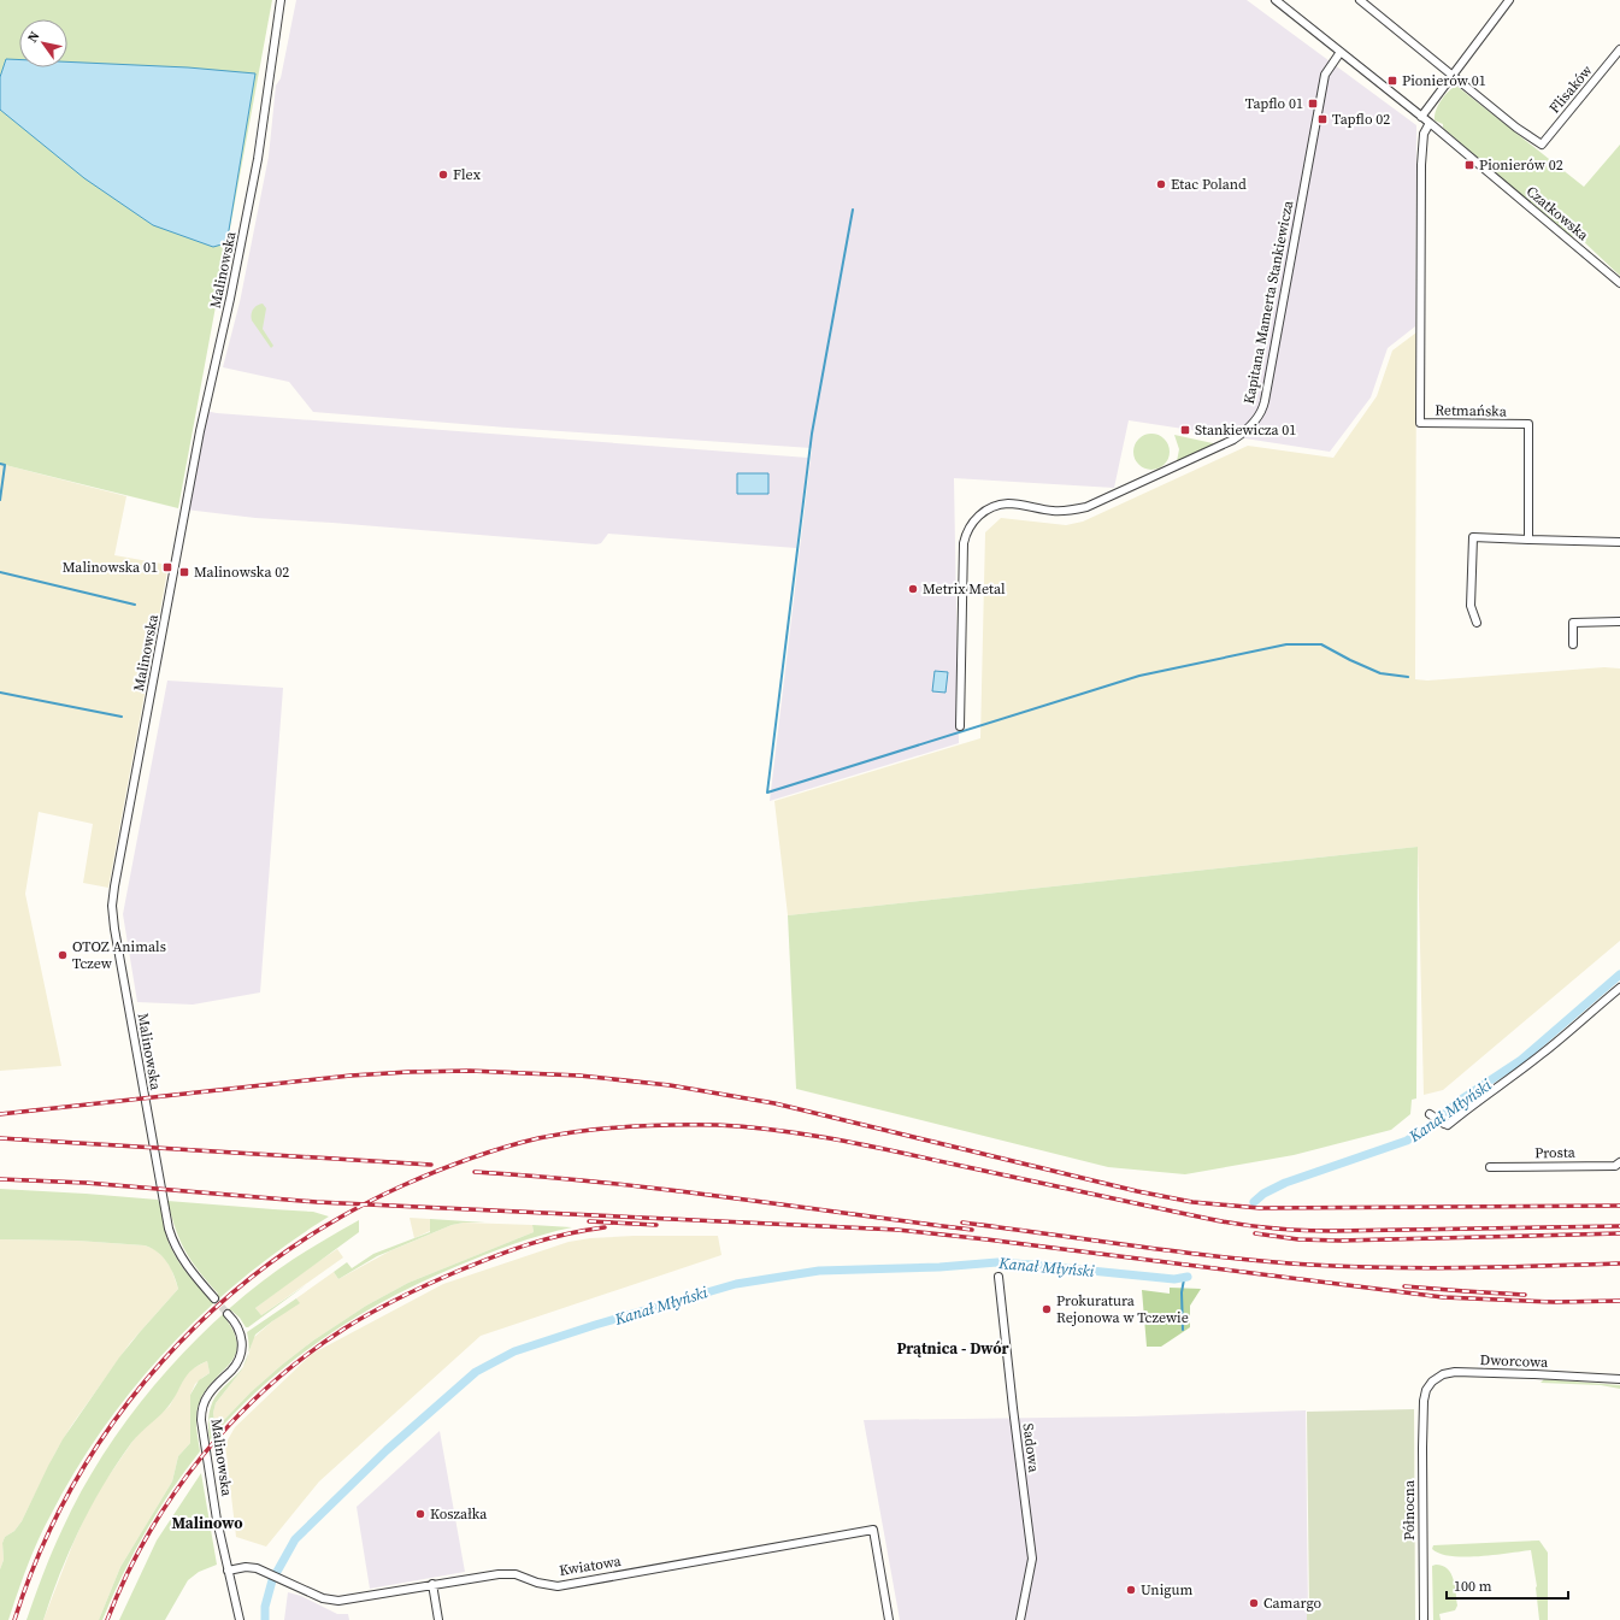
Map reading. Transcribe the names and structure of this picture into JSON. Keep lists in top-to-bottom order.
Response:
{
  "streets": {
    "street": [
      "Flisaków",
      "Czatkowska",
      "Malinowska",
      "Kapitana Mamerta Stankiewicza",
      "Retmańska",
      "Prosta",
      "Dworcowa",
      "Sadowa",
      "Północna",
      "Kwiatowa"
    ]
  },
  "crossings": [
    ["Czatkowska", "Kapitana Mamerta Stankiewicza"],
    ["Czatkowska", "Retmańska"],
    ["Malinowska", "Kwiatowa"],
    ["Dworcowa", "Północna"]
  ],
  "districts": ["Prątnica - Dwór", "Malinowo"],
  "water": ["Kanał Młyński"],
  "places": {
    "transit": [
      "Pionierów 01",
      "Tapflo 01",
      "Tapflo 02",
      "Pionierów 02",
      "Stankiewicza 01",
      "Malinowska 01",
      "Malinowska 02"
    ],
    "other": [
      "Flex",
      "Etac Poland",
      "Metrix Metal",
      "OTOZ Animals Tczew",
      "Prokuratura Rejonowa w Tczewie",
      "Koszałka",
      "Unigum",
      "Camargo"
    ]
  },
  "scale_bar": "100 m",
  "north": "top left"
}
